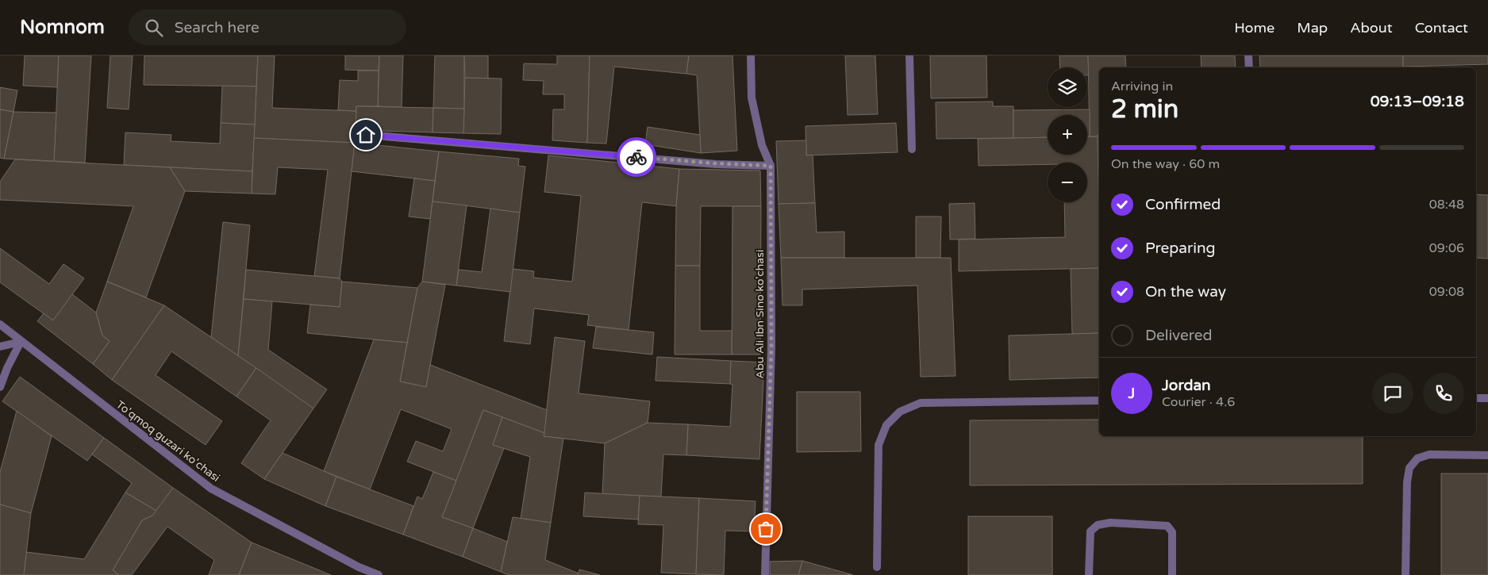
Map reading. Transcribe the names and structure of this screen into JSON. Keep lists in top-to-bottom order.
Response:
{
  "streets": {
    "street": ["Abu Ali Ibn Sino ko'chasi", "To'qmoq guzari ko'chasi"]
  },
  "page": {
    "header": "Nomnom",
    "search": "Search here",
    "nav": [
      "Home",
      "Map",
      "About",
      "Contact"
    ],
    "map_buttons": ["+", "−"],
    "heading": ["2 min", "Arriving in", "09:13–09:18"],
    "panel": ["Jordan", "Courier · 4.6"],
    "bar": "On the way · 60 m",
    "list": [
      ["Confirmed", "08:48"],
      ["Preparing", "09:06"],
      ["On the way", "09:08"],
      "Delivered"
    ],
    "round": "J"
  }
}
